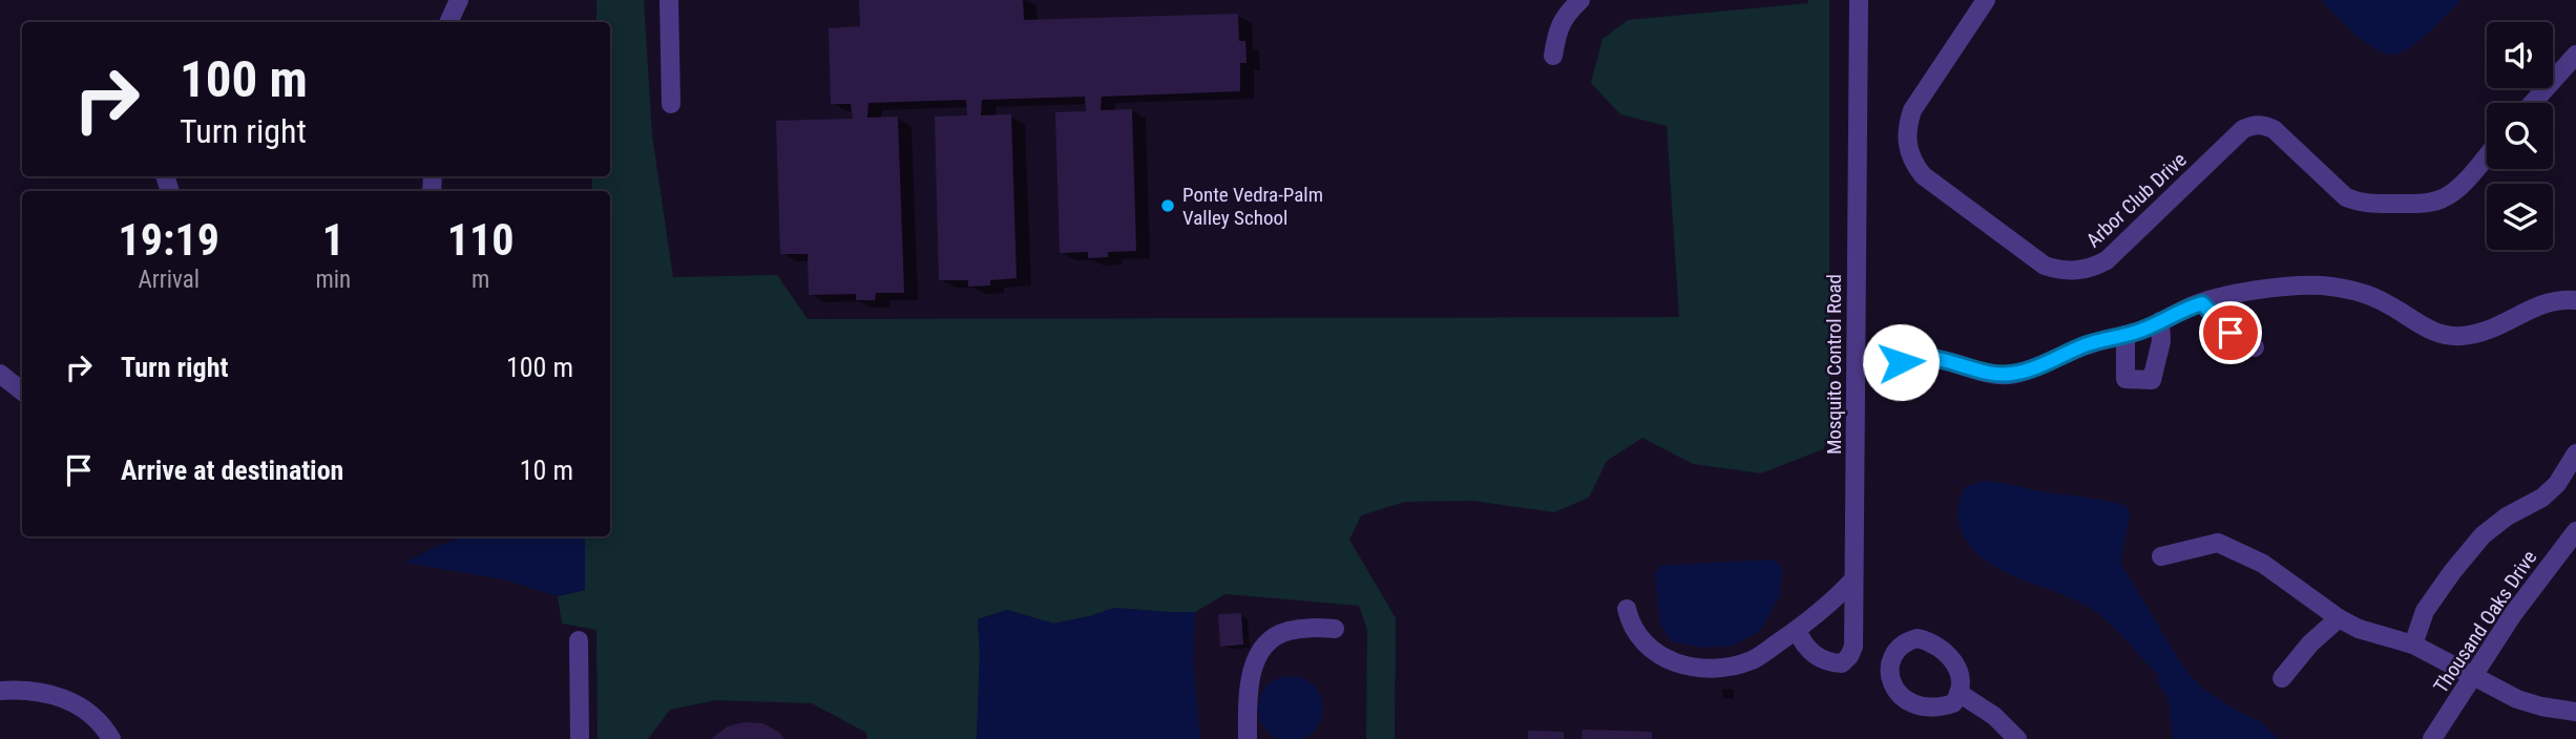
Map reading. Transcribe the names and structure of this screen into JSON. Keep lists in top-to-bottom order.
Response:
{
  "streets": {
    "street": ["Arbor Club Drive", "Mosquito Control Road", "Thousand Oaks Drive"]
  },
  "places": ["Ponte Vedra-Palm Valley School"],
  "page": {
    "turn": ["100 m", "Turn right"],
    "eta": [
      "19:19",
      "Arrival",
      "1",
      "min",
      "110",
      "m"
    ],
    "list": [
      {
        "name": "Turn right",
        "value": "100 m"
      },
      {
        "name": "Arrive at destination",
        "value": "10 m"
      }
    ]
  }
}
